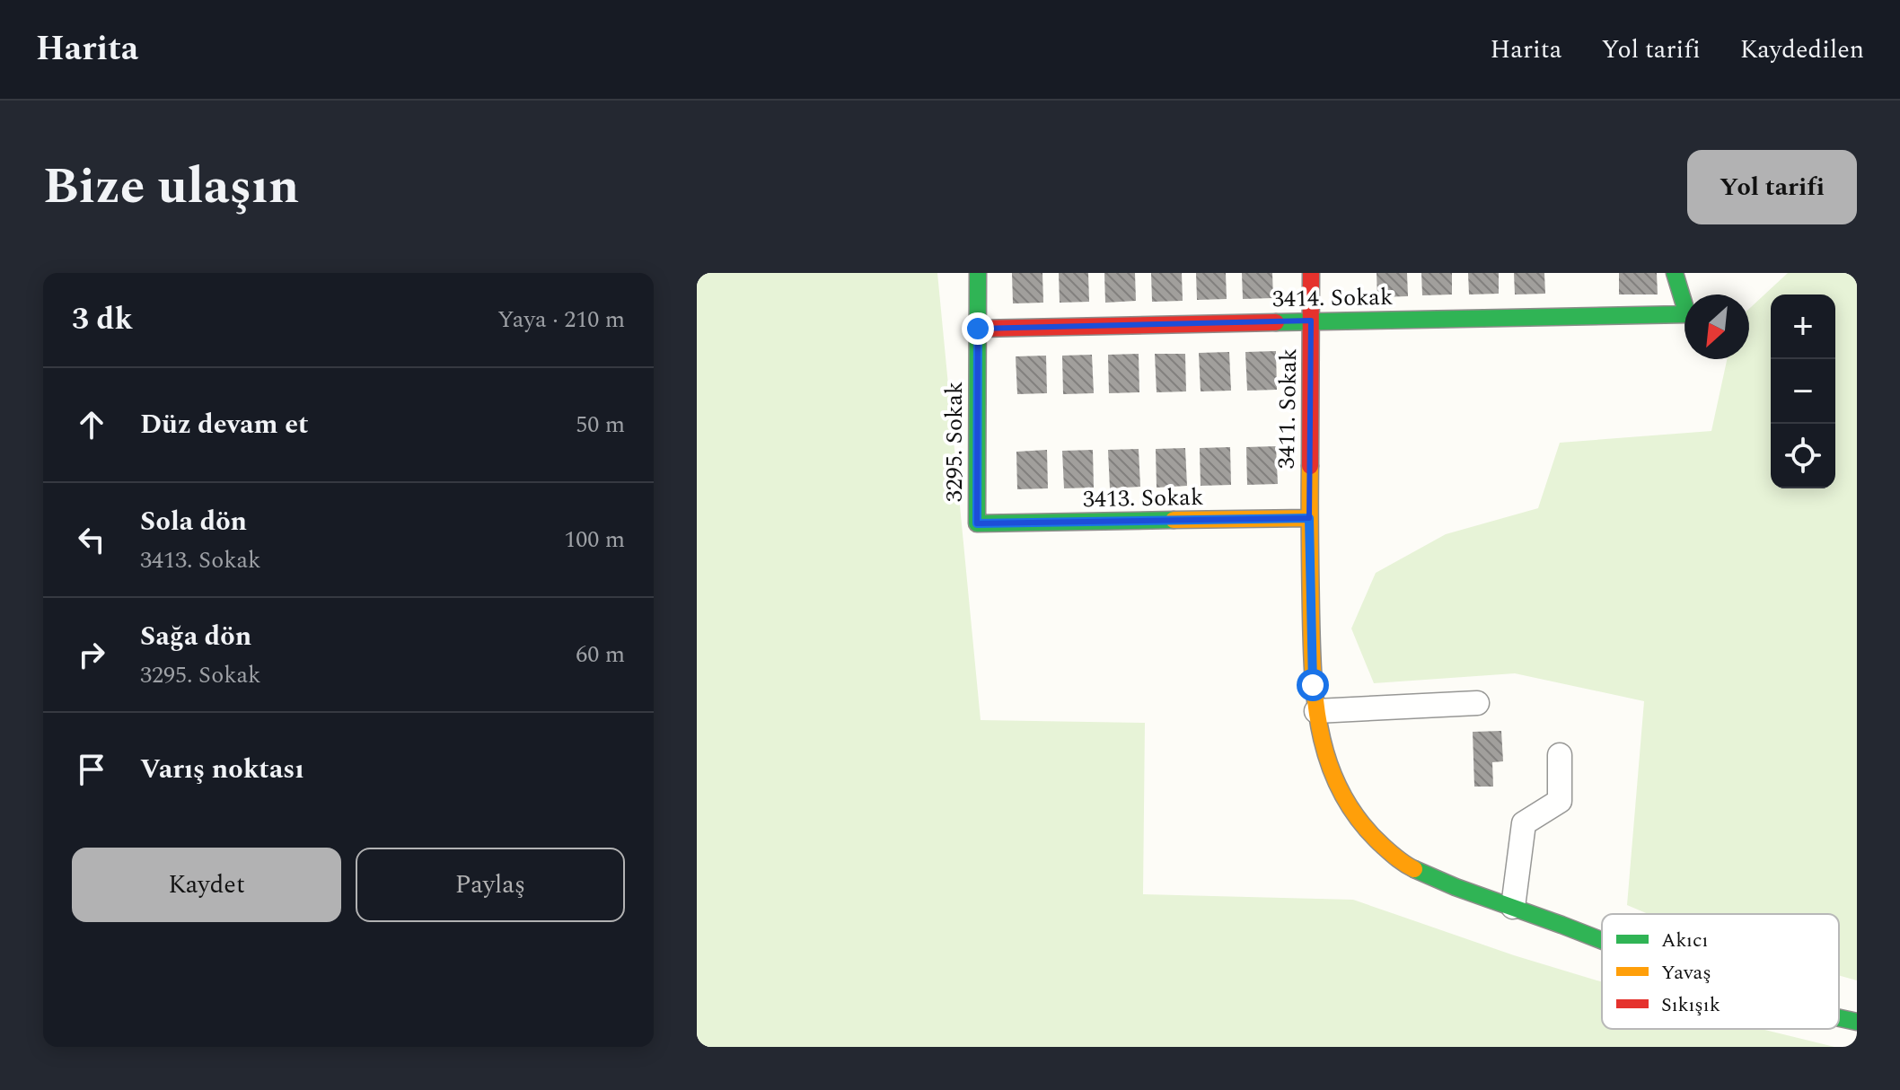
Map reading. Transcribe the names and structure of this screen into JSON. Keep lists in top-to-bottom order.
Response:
{
  "streets": {
    "street": [
      "3414. Sokak",
      "3411. Sokak",
      "3295. Sokak",
      "3413. Sokak"
    ]
  },
  "crossings": [
    ["3414. Sokak", "3411. Sokak"],
    ["3414. Sokak", "3295. Sokak"],
    ["3411. Sokak", "3413. Sokak"],
    ["3295. Sokak", "3413. Sokak"]
  ],
  "legend": ["Akıcı", "Yavaş", "Sıkışık"],
  "north": "bottom left",
  "page": {
    "header": "Harita",
    "nav": ["Harita", "Yol tarifi", "Kaydedilen"],
    "title": "Bize ulaşın",
    "buttons": [
      "Yol tarifi",
      ["Kaydet", "Paylaş"]
    ],
    "heading": ["3 dk", "Yaya · 210 m"],
    "map_buttons": ["+", "−"],
    "list": [
      ["Düz devam et", "50 m"],
      ["Sola dön", "3413. Sokak", "100 m"],
      ["Sağa dön", "3295. Sokak", "60 m"],
      "Varış noktası"
    ]
  }
}
